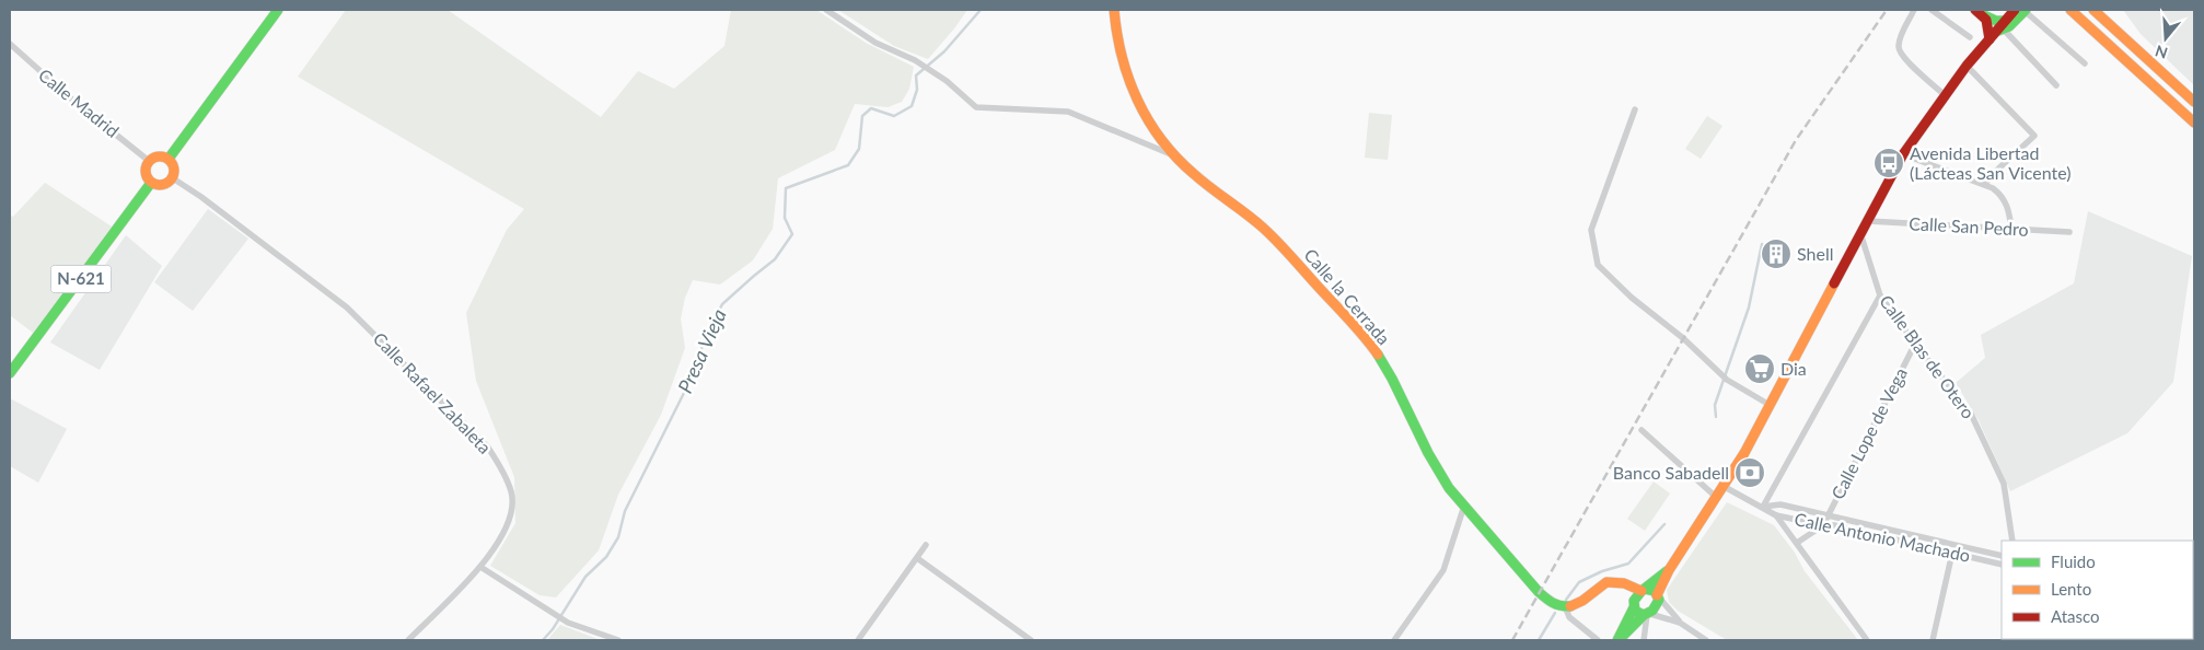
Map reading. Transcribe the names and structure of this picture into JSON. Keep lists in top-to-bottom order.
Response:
{
  "streets": {
    "main road": ["N-621", "Calle la Cerrada"],
    "street": [
      "Calle Madrid",
      "Calle San Pedro",
      "Calle Blas de Otero",
      "Calle Rafael Zabaleta",
      "Calle Lope de Vega",
      "Calle Antonio Machado"
    ]
  },
  "crossings": [
    ["Calle Madrid", "N-621"],
    ["Calle Madrid", "Calle Rafael Zabaleta"],
    ["N-621", "Calle Rafael Zabaleta"],
    ["Calle Blas de Otero", "Calle Lope de Vega"],
    ["Calle Lope de Vega", "Calle Antonio Machado"]
  ],
  "water": ["Presa Vieja"],
  "places": {
    "bus stop": ["Avenida Libertad (Lácteas San Vicente)"],
    "building": ["Shell"],
    "supermarket": ["Dia"],
    "bank": ["Banco Sabadell"]
  },
  "legend": ["Fluido", "Lento", "Atasco"],
  "north": "bottom"
}
